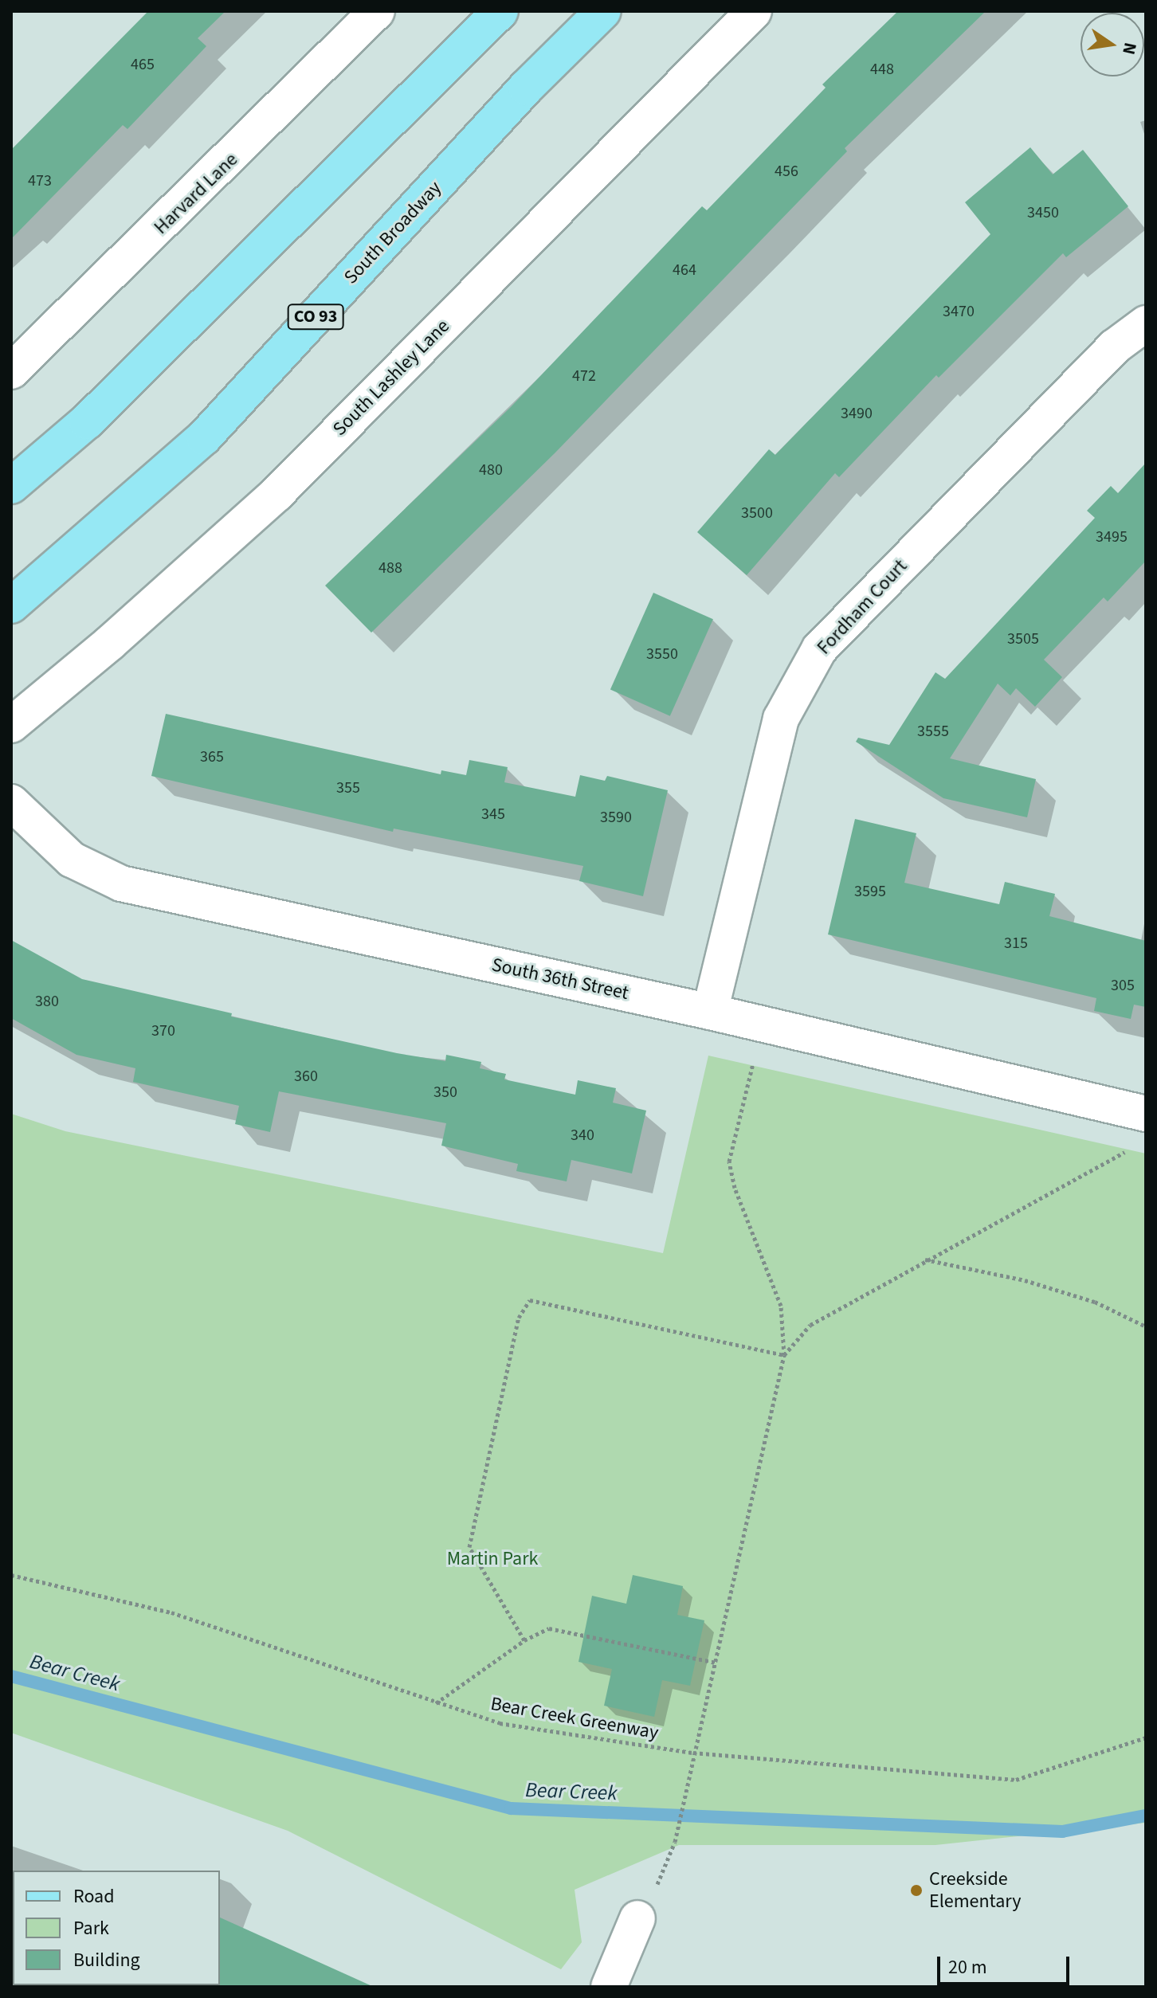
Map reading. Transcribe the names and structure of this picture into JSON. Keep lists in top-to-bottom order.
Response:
{
  "streets": {
    "main road": ["South Broadway", "CO 93"],
    "street": [
      "Harvard Lane",
      "South Lashley Lane",
      "Fordham Court",
      "South 36th Street"
    ],
    "path": ["Bear Creek Greenway"]
  },
  "crossings": [
    ["Fordham Court", "South 36th Street"]
  ],
  "water": ["Bear Creek"],
  "parks": ["Martin Park"],
  "places": ["Creekside Elementary"],
  "house_numbers": [
    "465",
    "448",
    "456",
    "473",
    "3450",
    "464",
    "3470",
    "472",
    "3490",
    "480",
    "3500",
    "3495",
    "488",
    "3505",
    "3550",
    "3555",
    "365",
    "355",
    "345",
    "3590",
    "3595",
    "315",
    "305",
    "380",
    "370",
    "360",
    "350",
    "340"
  ],
  "legend": ["Road", "Park", "Building"],
  "scale_bar": "20 m",
  "north": "right"
}
